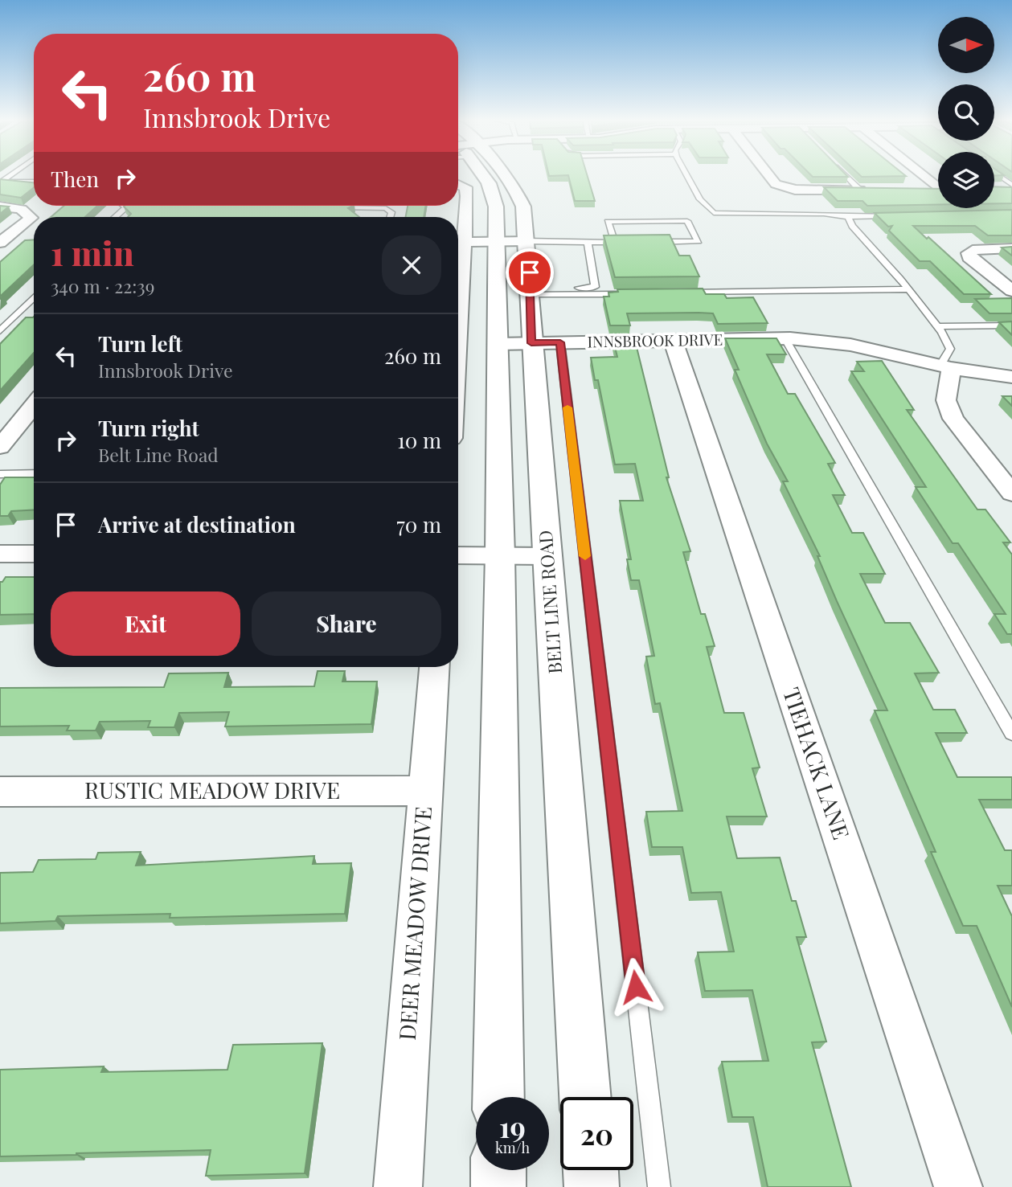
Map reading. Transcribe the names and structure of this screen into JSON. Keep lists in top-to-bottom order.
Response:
{
  "streets": {
    "main road": ["BELT LINE ROAD"],
    "street": [
      "INNSBROOK DRIVE",
      "TIEHACK LANE",
      "RUSTIC MEADOW DRIVE",
      "DEER MEADOW DRIVE"
    ]
  },
  "crossings": [
    ["INNSBROOK DRIVE", "BELT LINE ROAD"],
    ["INNSBROOK DRIVE", "TIEHACK LANE"],
    ["RUSTIC MEADOW DRIVE", "DEER MEADOW DRIVE"]
  ],
  "north": "right",
  "page": {
    "turn": ["260 m", "Innsbrook Drive"],
    "then": "Then",
    "heading": ["1 min", "340 m · 22:39"],
    "list": [
      {
        "name": "Turn left",
        "note": "Innsbrook Drive",
        "value": "260 m"
      },
      {
        "name": "Turn right",
        "note": "Belt Line Road",
        "value": "10 m"
      },
      {
        "name": "Arrive at destination",
        "value": "70 m"
      }
    ],
    "buttons": ["Exit", "Share"],
    "speed": "19 km/h",
    "limit": "20"
  }
}
